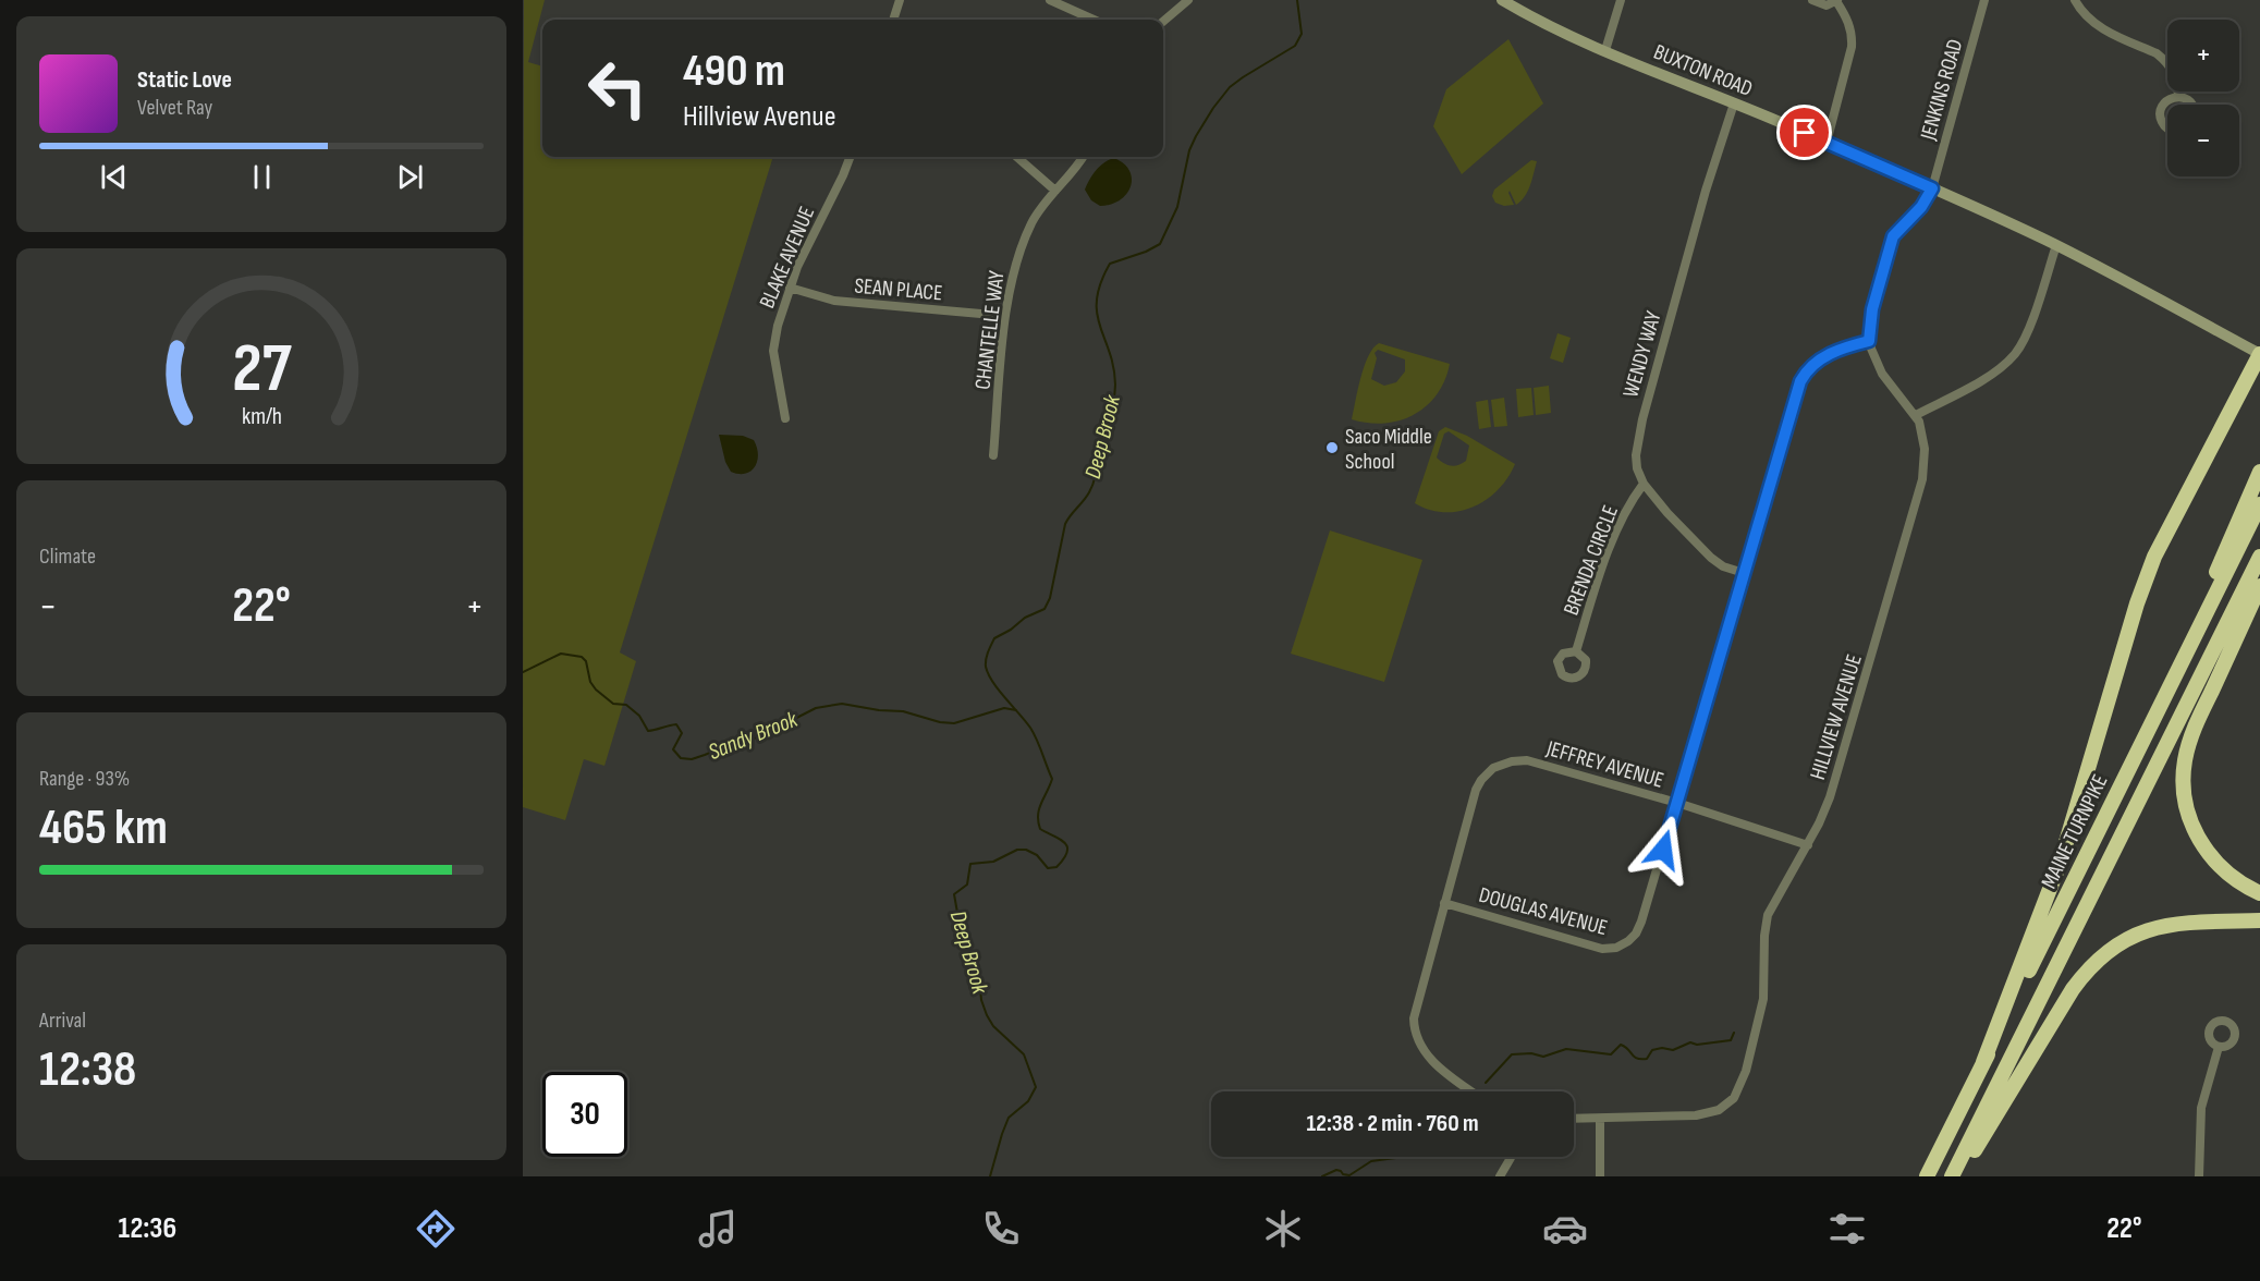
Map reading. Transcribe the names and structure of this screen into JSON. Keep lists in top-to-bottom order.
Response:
{
  "streets": {
    "highway": ["MAINE TURNPIKE"],
    "main road": ["BUXTON ROAD"],
    "street": [
      "JENKINS ROAD",
      "BLAKE AVENUE",
      "SEAN PLACE",
      "CHANTELLE WAY",
      "WENDY WAY",
      "BRENDA CIRCLE",
      "HILLVIEW AVENUE",
      "JEFFREY AVENUE",
      "DOUGLAS AVENUE"
    ]
  },
  "crossings": [
    ["BUXTON ROAD", "JENKINS ROAD"],
    ["BUXTON ROAD", "WENDY WAY"],
    ["BUXTON ROAD", "HILLVIEW AVENUE"],
    ["JENKINS ROAD", "HILLVIEW AVENUE"],
    ["BLAKE AVENUE", "SEAN PLACE"],
    ["SEAN PLACE", "CHANTELLE WAY"],
    ["WENDY WAY", "BRENDA CIRCLE"],
    ["WENDY WAY", "DOUGLAS AVENUE"],
    ["HILLVIEW AVENUE", "JEFFREY AVENUE"],
    ["HILLVIEW AVENUE", "DOUGLAS AVENUE"],
    ["JEFFREY AVENUE", "DOUGLAS AVENUE"]
  ],
  "water": ["Deep Brook", "Sandy Brook"],
  "places": ["Saco Middle School"],
  "page": {
    "map_buttons": ["+", "−"],
    "turn": ["490 m", "Hillview Avenue"],
    "song": ["Static Love", "Velvet Ray"],
    "tile": [
      "Climate",
      ["Range · 93%", "465 km"],
      ["Arrival", "12:38"]
    ],
    "heat": ["−", "22°", "+"],
    "limit": "30",
    "trip": "12:38 · 2 min · 760 m",
    "tabs": ["12:36", "22°"],
    "gauge": ["27", "km/h"]
  }
}
